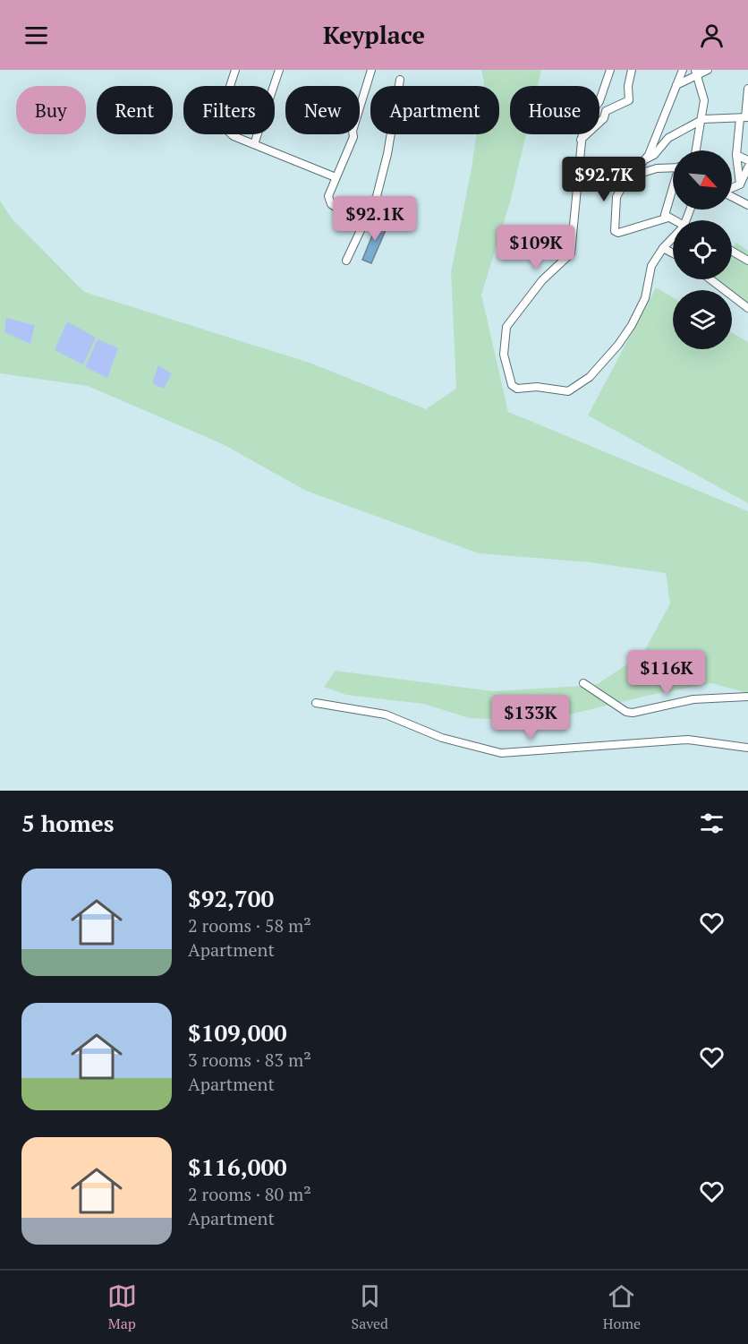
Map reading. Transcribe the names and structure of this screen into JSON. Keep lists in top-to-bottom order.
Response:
{
  "north": "bottom right",
  "page": {
    "header": "Keyplace",
    "chip": [
      "Buy",
      "Rent",
      "Filters",
      "New",
      "Apartment",
      "House"
    ],
    "price": [
      "$92.7K",
      "$92.1K",
      "$109K",
      "$116K",
      "$133K"
    ],
    "heading": "5 homes",
    "list": [
      {
        "name": "$92,700",
        "note": "2 rooms · 58 m² · Apartment"
      },
      {
        "name": "$109,000",
        "note": "3 rooms · 83 m² · Apartment"
      },
      {
        "name": "$116,000",
        "note": "2 rooms · 80 m² · Apartment"
      }
    ],
    "tabs": ["Map", "Saved", "Home"]
  }
}
